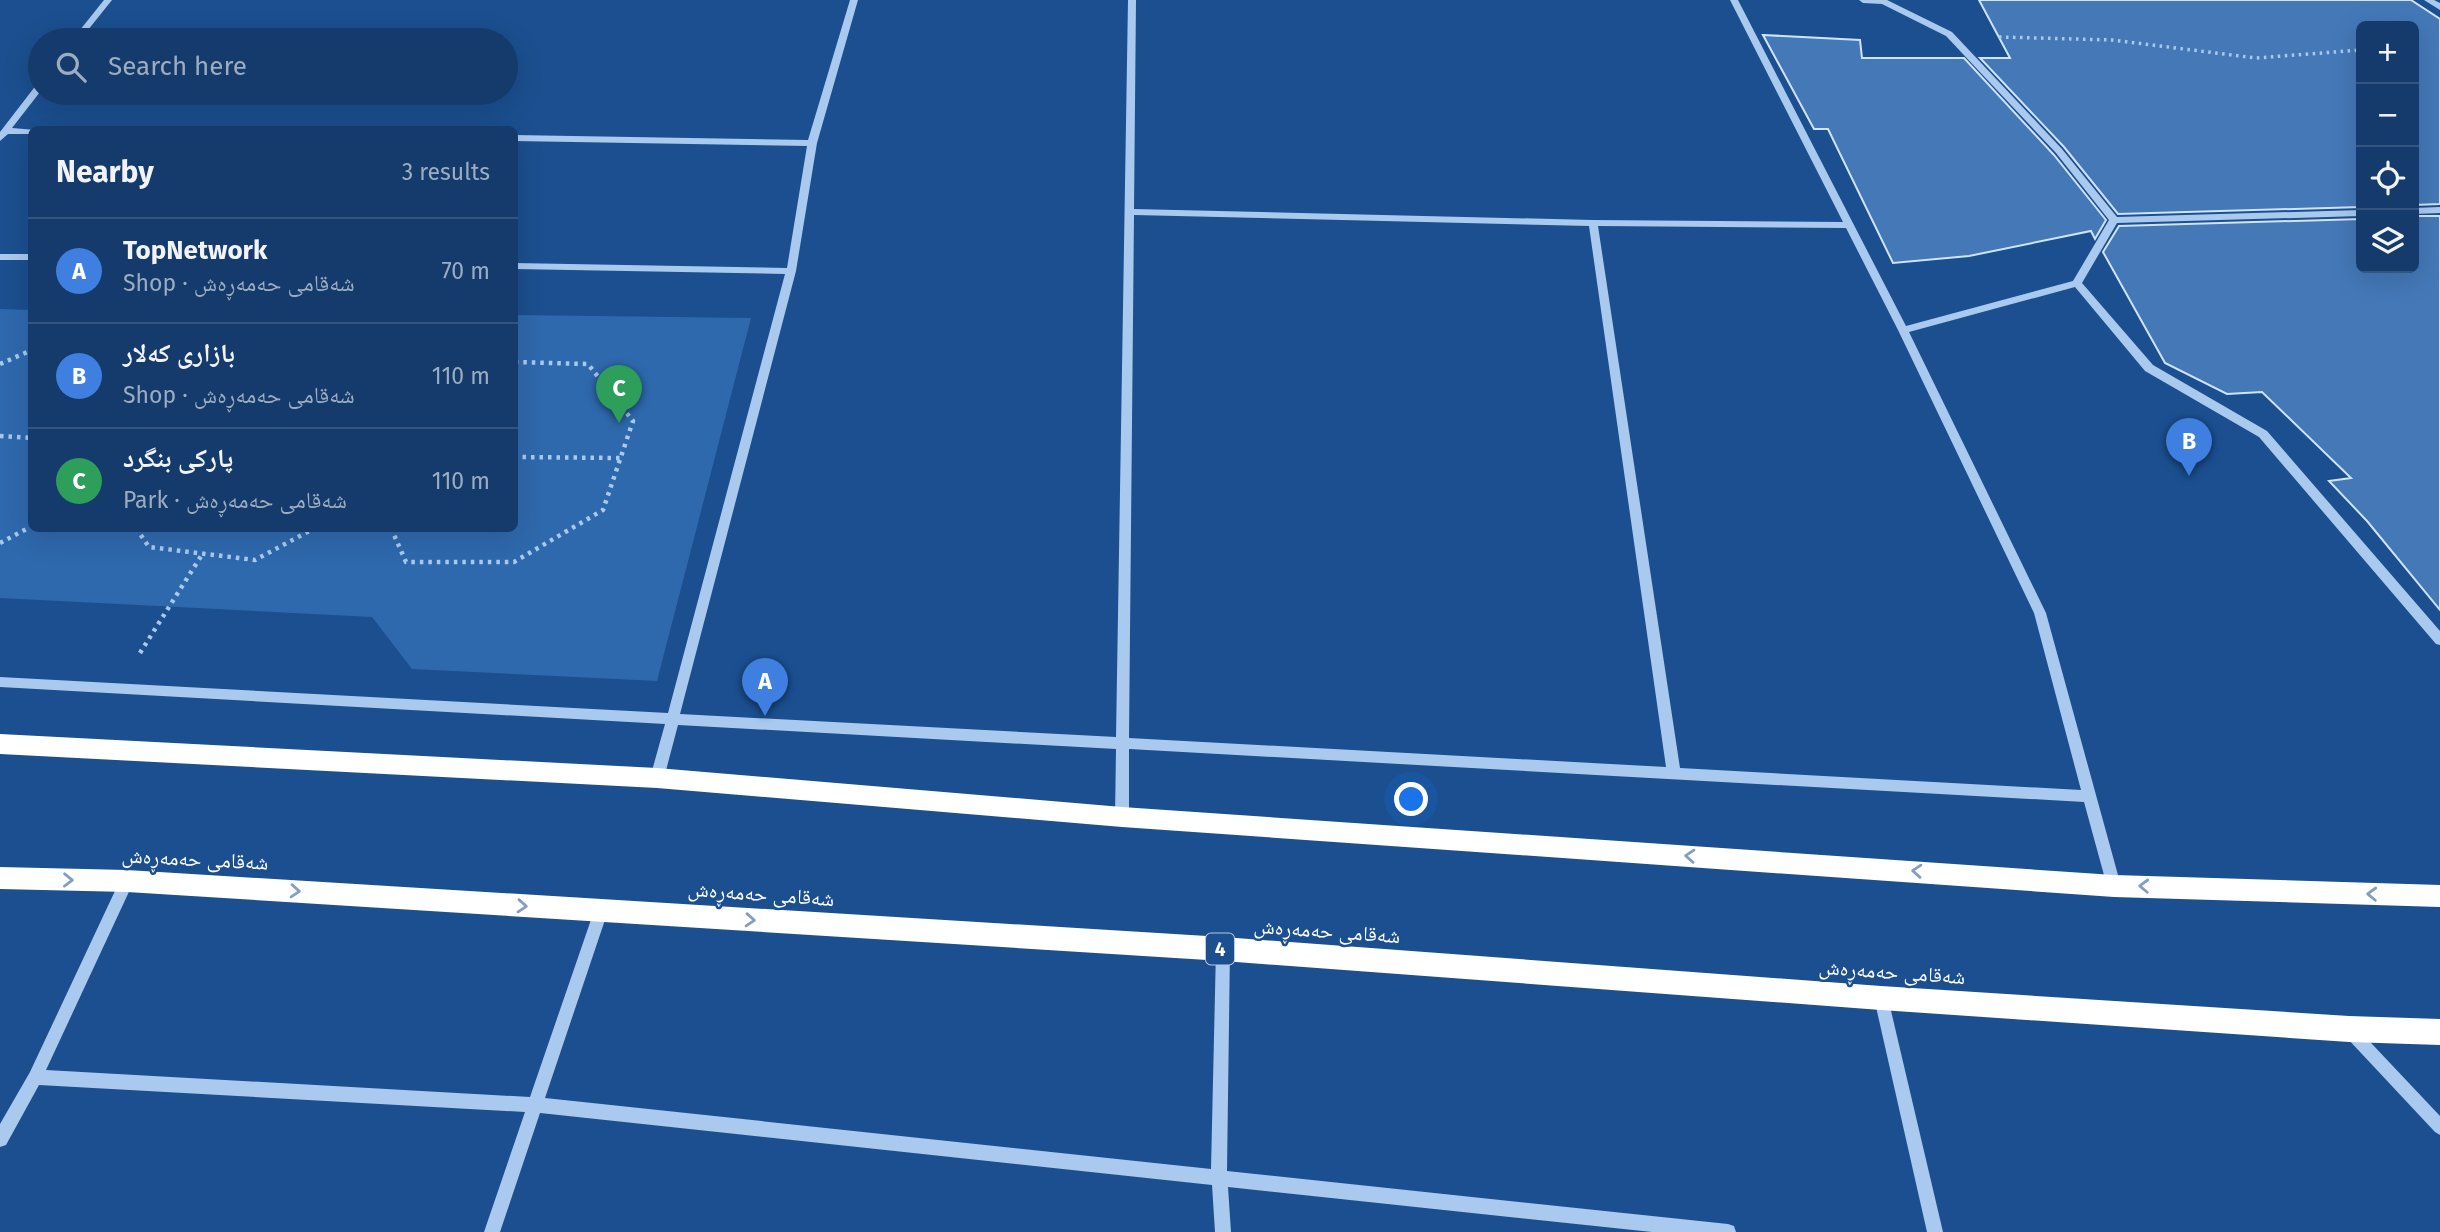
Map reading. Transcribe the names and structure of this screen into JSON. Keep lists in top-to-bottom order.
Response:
{
  "streets": {
    "highway": ["شەقامی حەمەڕەش", "4"]
  },
  "page": {
    "map_buttons": ["+", "−"],
    "search": "Search here",
    "heading": ["Nearby", "3 results"],
    "list": [
      {
        "mark": "A",
        "name": "TopNetwork",
        "note": "Shop · شەقامی حەمەڕەش",
        "value": "70 m"
      },
      {
        "mark": "B",
        "name": "بازاری کەلار",
        "note": "Shop · شەقامی حەمەڕەش",
        "value": "110 m"
      },
      {
        "mark": "C",
        "name": "پارکی بنگرد",
        "note": "Park · شەقامی حەمەڕەش",
        "value": "110 m"
      }
    ],
    "pins": ["C", "B", "A"]
  }
}
